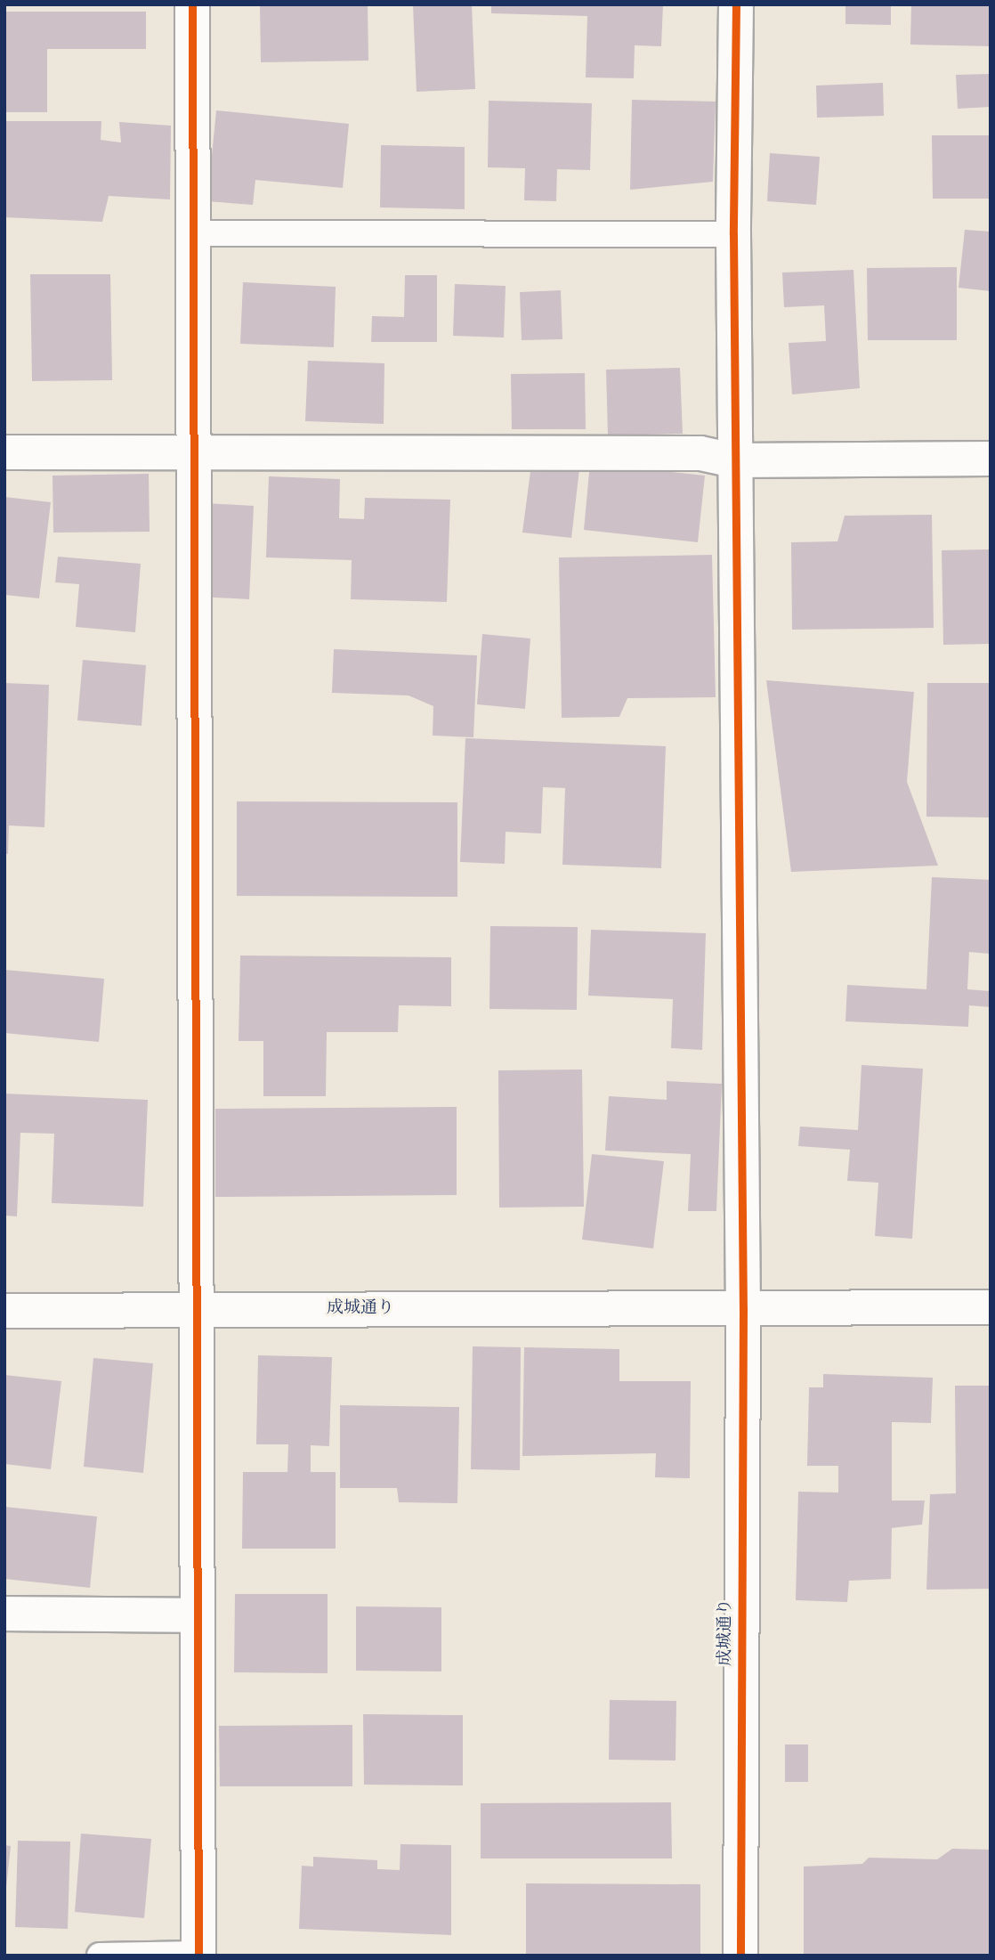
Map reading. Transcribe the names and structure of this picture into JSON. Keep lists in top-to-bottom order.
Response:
{
  "streets": {
    "street": ["成城通り"]
  }
}
